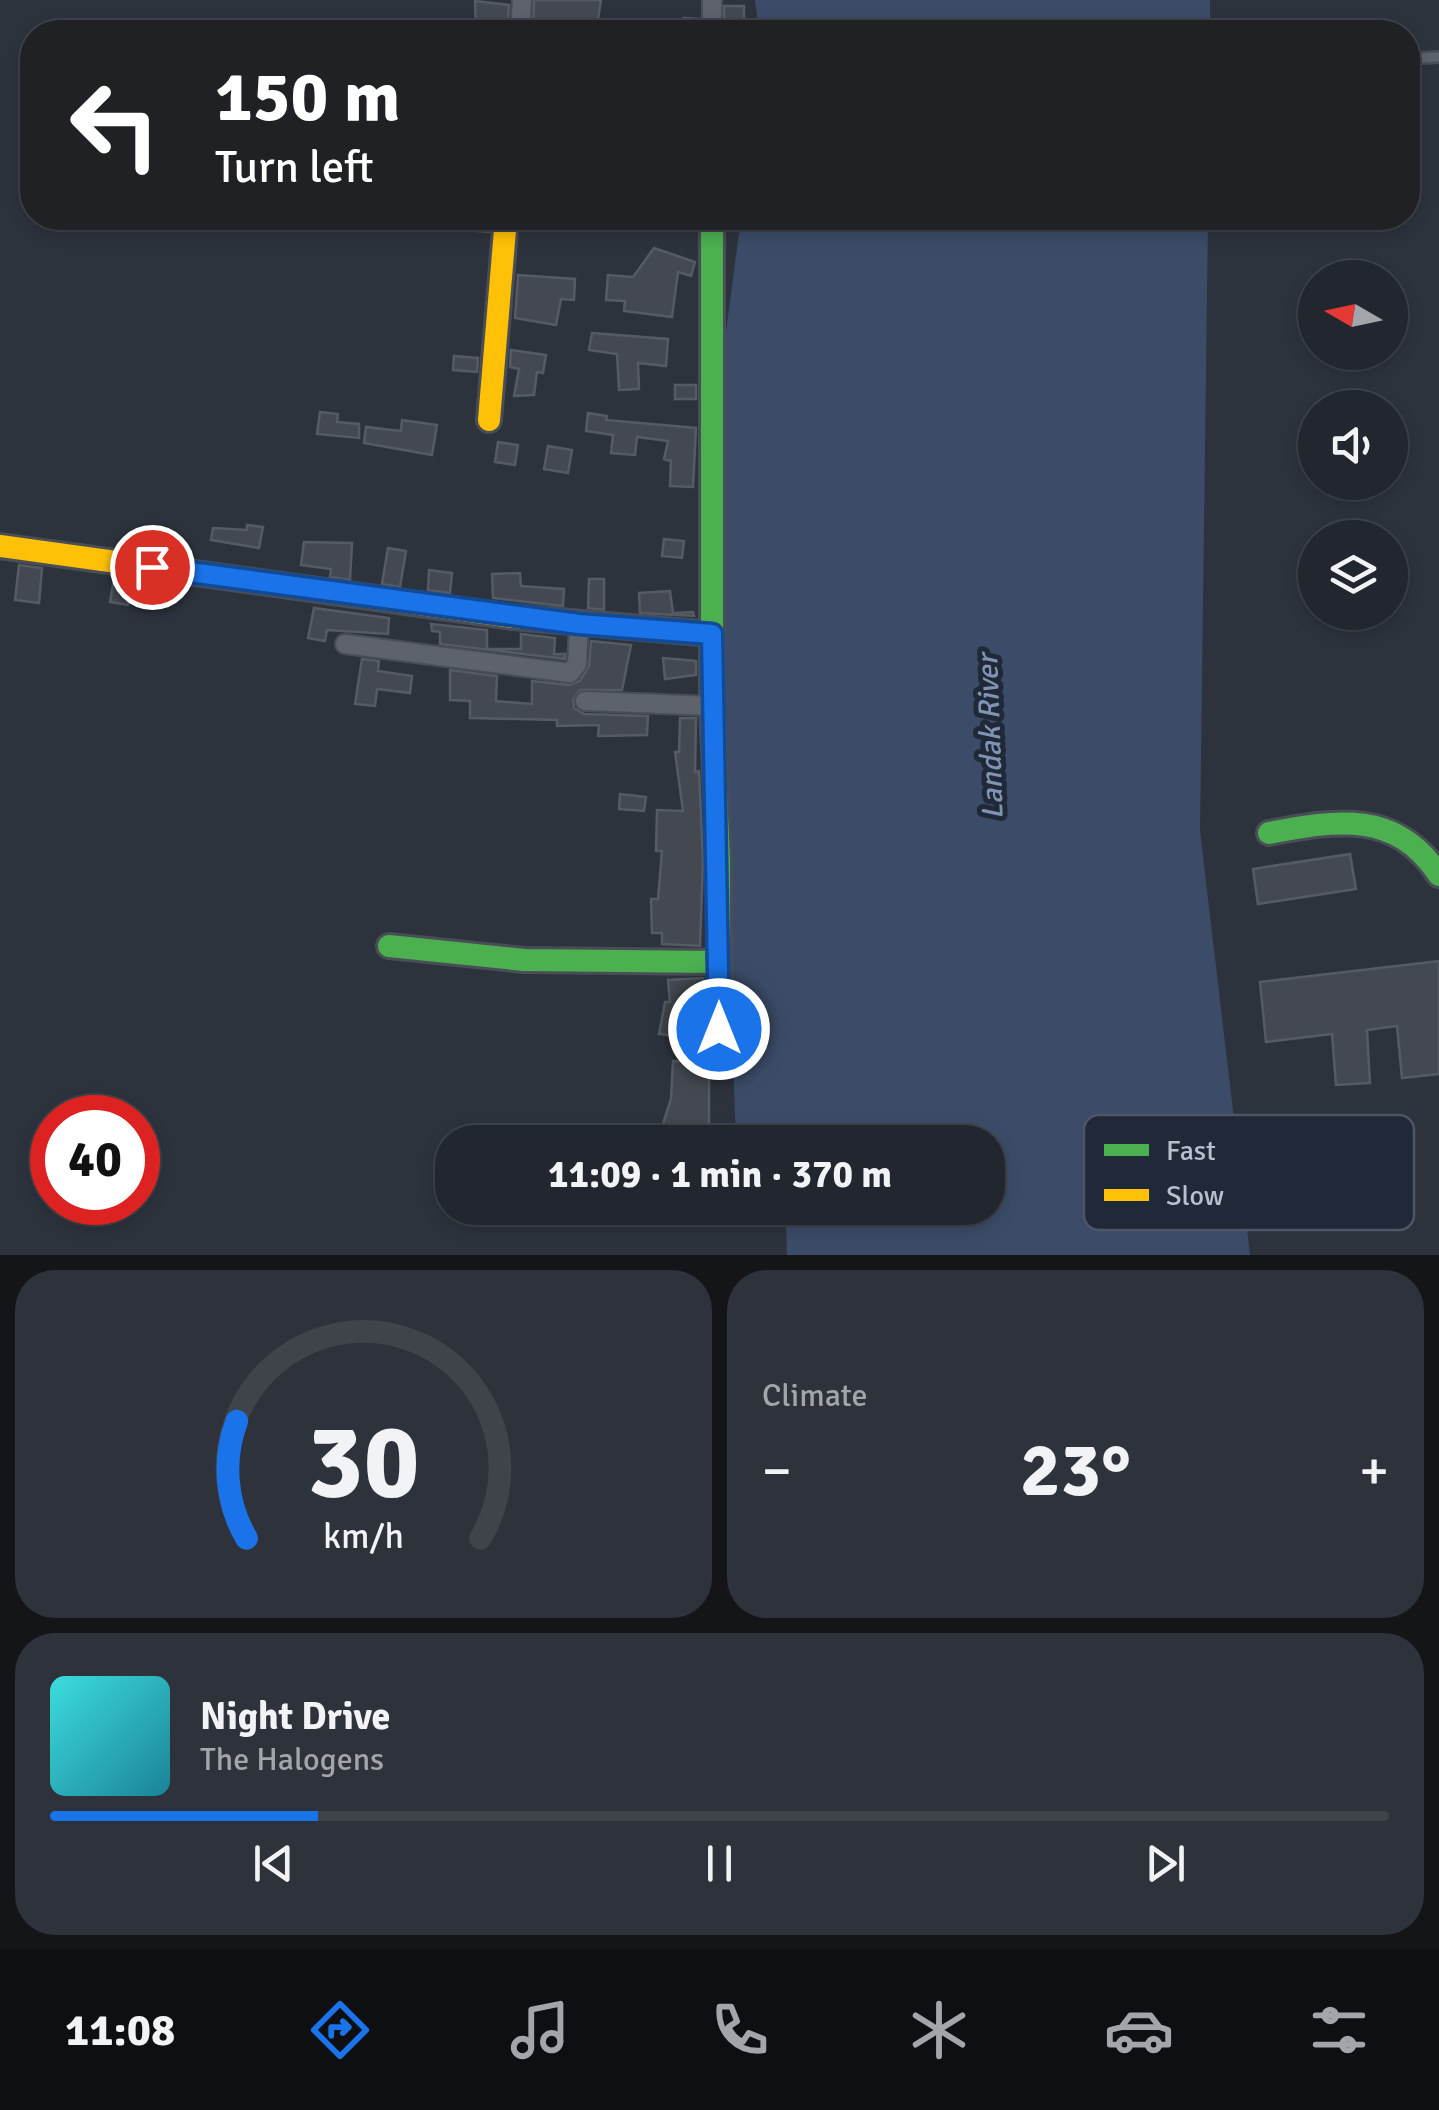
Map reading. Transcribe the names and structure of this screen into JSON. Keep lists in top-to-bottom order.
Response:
{
  "water": ["Landak River"],
  "legend": ["Fast", "Slow"],
  "north": "left",
  "page": {
    "turn": ["150 m", "Turn left"],
    "limit": "40",
    "trip": "11:09 · 1 min · 370 m",
    "tile": "Climate",
    "heat": ["−", "23°", "+"],
    "song": ["Night Drive", "The Halogens"],
    "tabs": "11:08",
    "gauge": ["30", "km/h"]
  }
}
